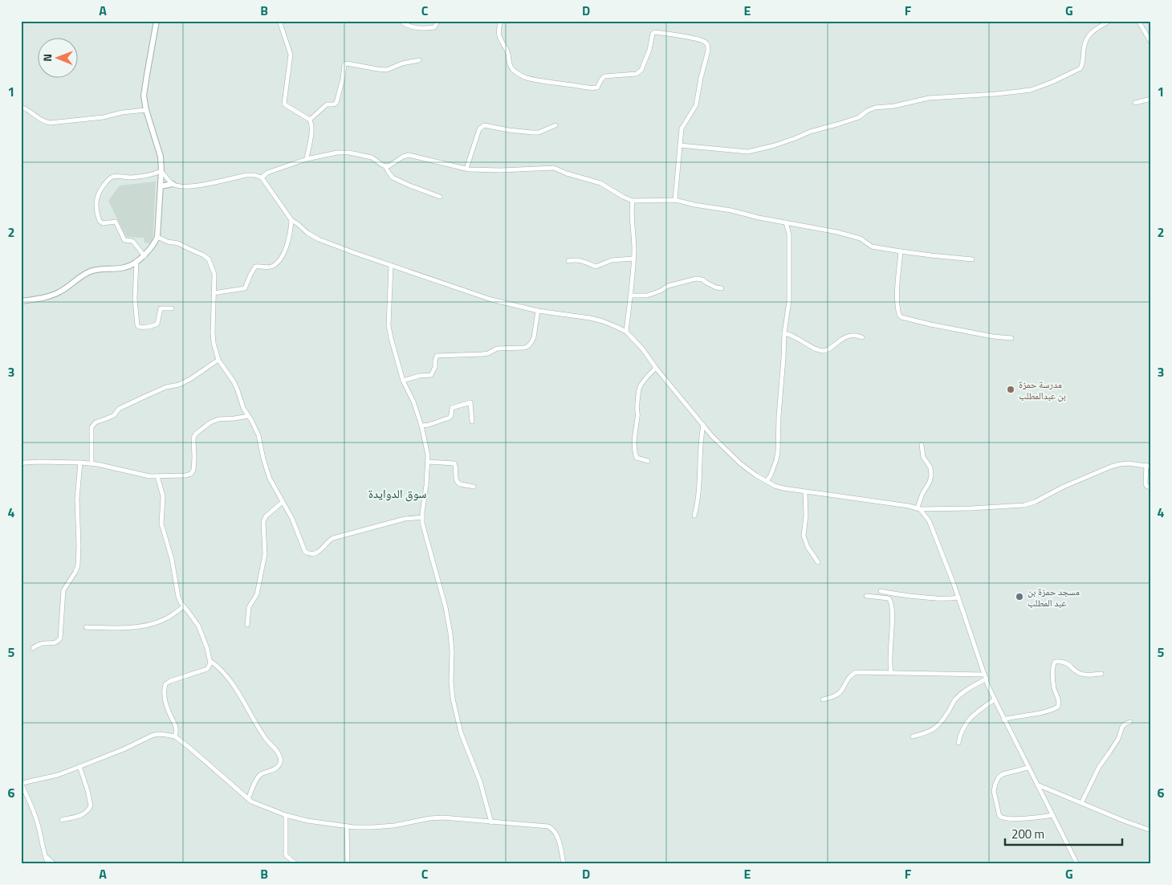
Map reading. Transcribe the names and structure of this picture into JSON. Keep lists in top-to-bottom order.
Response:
{
  "districts": ["سوق الدوايدة"],
  "places": ["مدرسة حمزة بن عبدالمطلب", "مسجد حمزة بن عبد المطلب"],
  "scale_bar": "200 m",
  "north": "left",
  "grid": {
    "columns": [
      "A",
      "B",
      "C",
      "D",
      "E",
      "F",
      "G"
    ],
    "rows": [
      "1",
      "2",
      "3",
      "4",
      "5",
      "6"
    ]
  }
}
